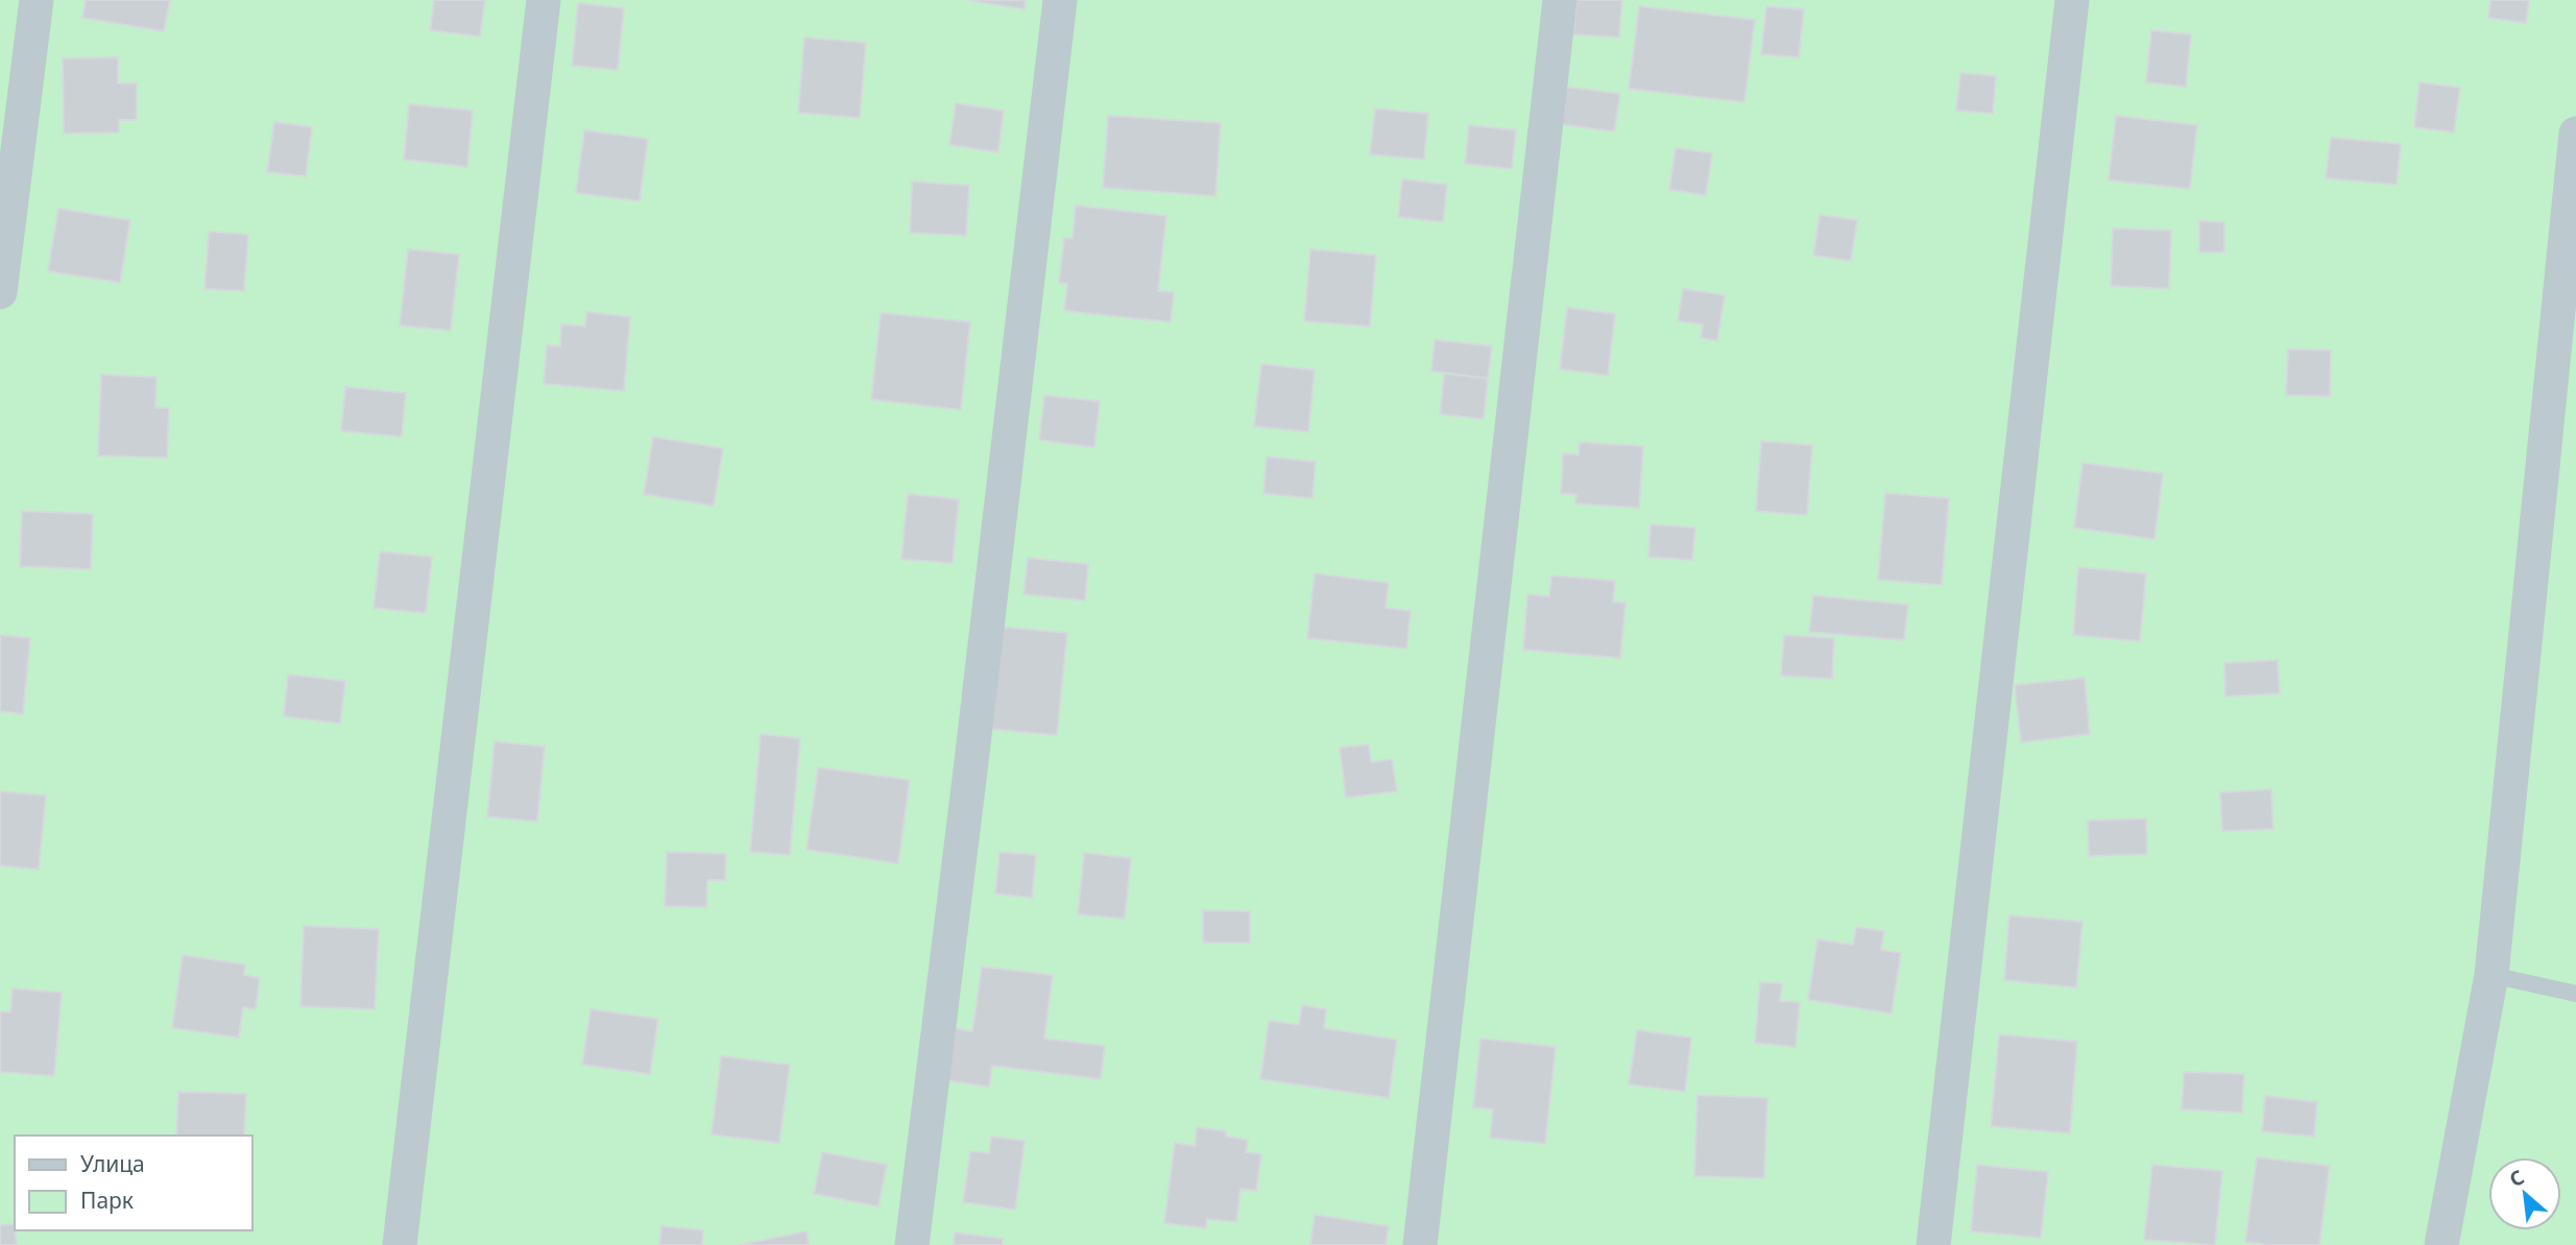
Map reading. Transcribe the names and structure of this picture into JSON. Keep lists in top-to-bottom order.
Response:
{
  "legend": ["Улица", "Парк"],
  "north": "top left"
}
